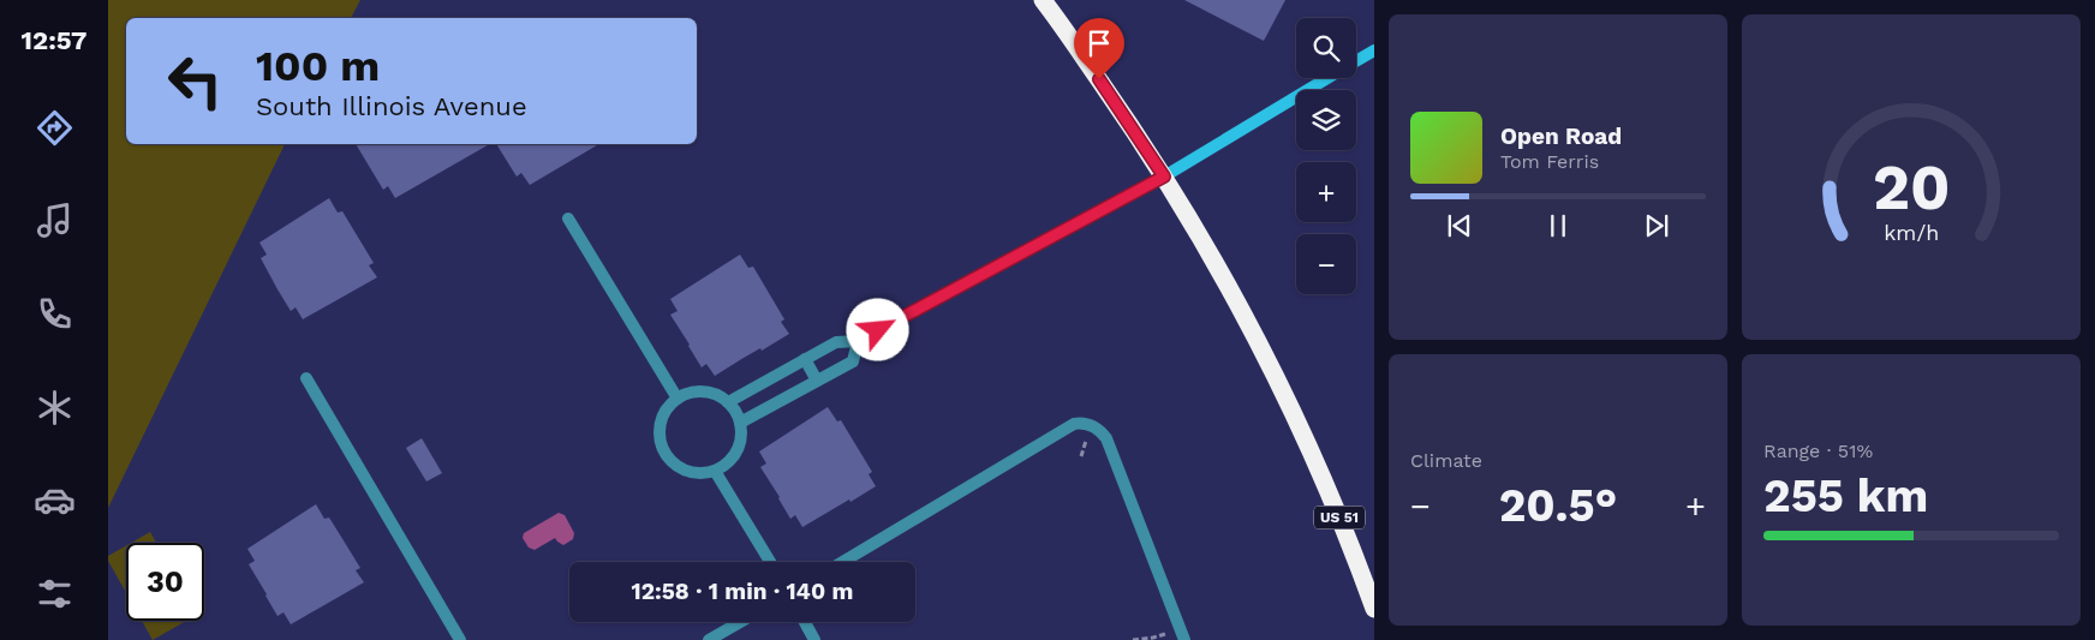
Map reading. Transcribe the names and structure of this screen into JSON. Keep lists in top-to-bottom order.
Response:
{
  "streets": {
    "highway": ["US 51"]
  },
  "page": {
    "tabs": "12:57",
    "map_buttons": ["+", "−"],
    "turn": ["100 m", "South Illinois Avenue"],
    "song": ["Open Road", "Tom Ferris"],
    "tile": [
      "Climate",
      ["Range · 51%", "255 km"]
    ],
    "heat": ["−", "20.5°", "+"],
    "limit": "30",
    "trip": "12:58 · 1 min · 140 m",
    "gauge": ["20", "km/h"]
  }
}
